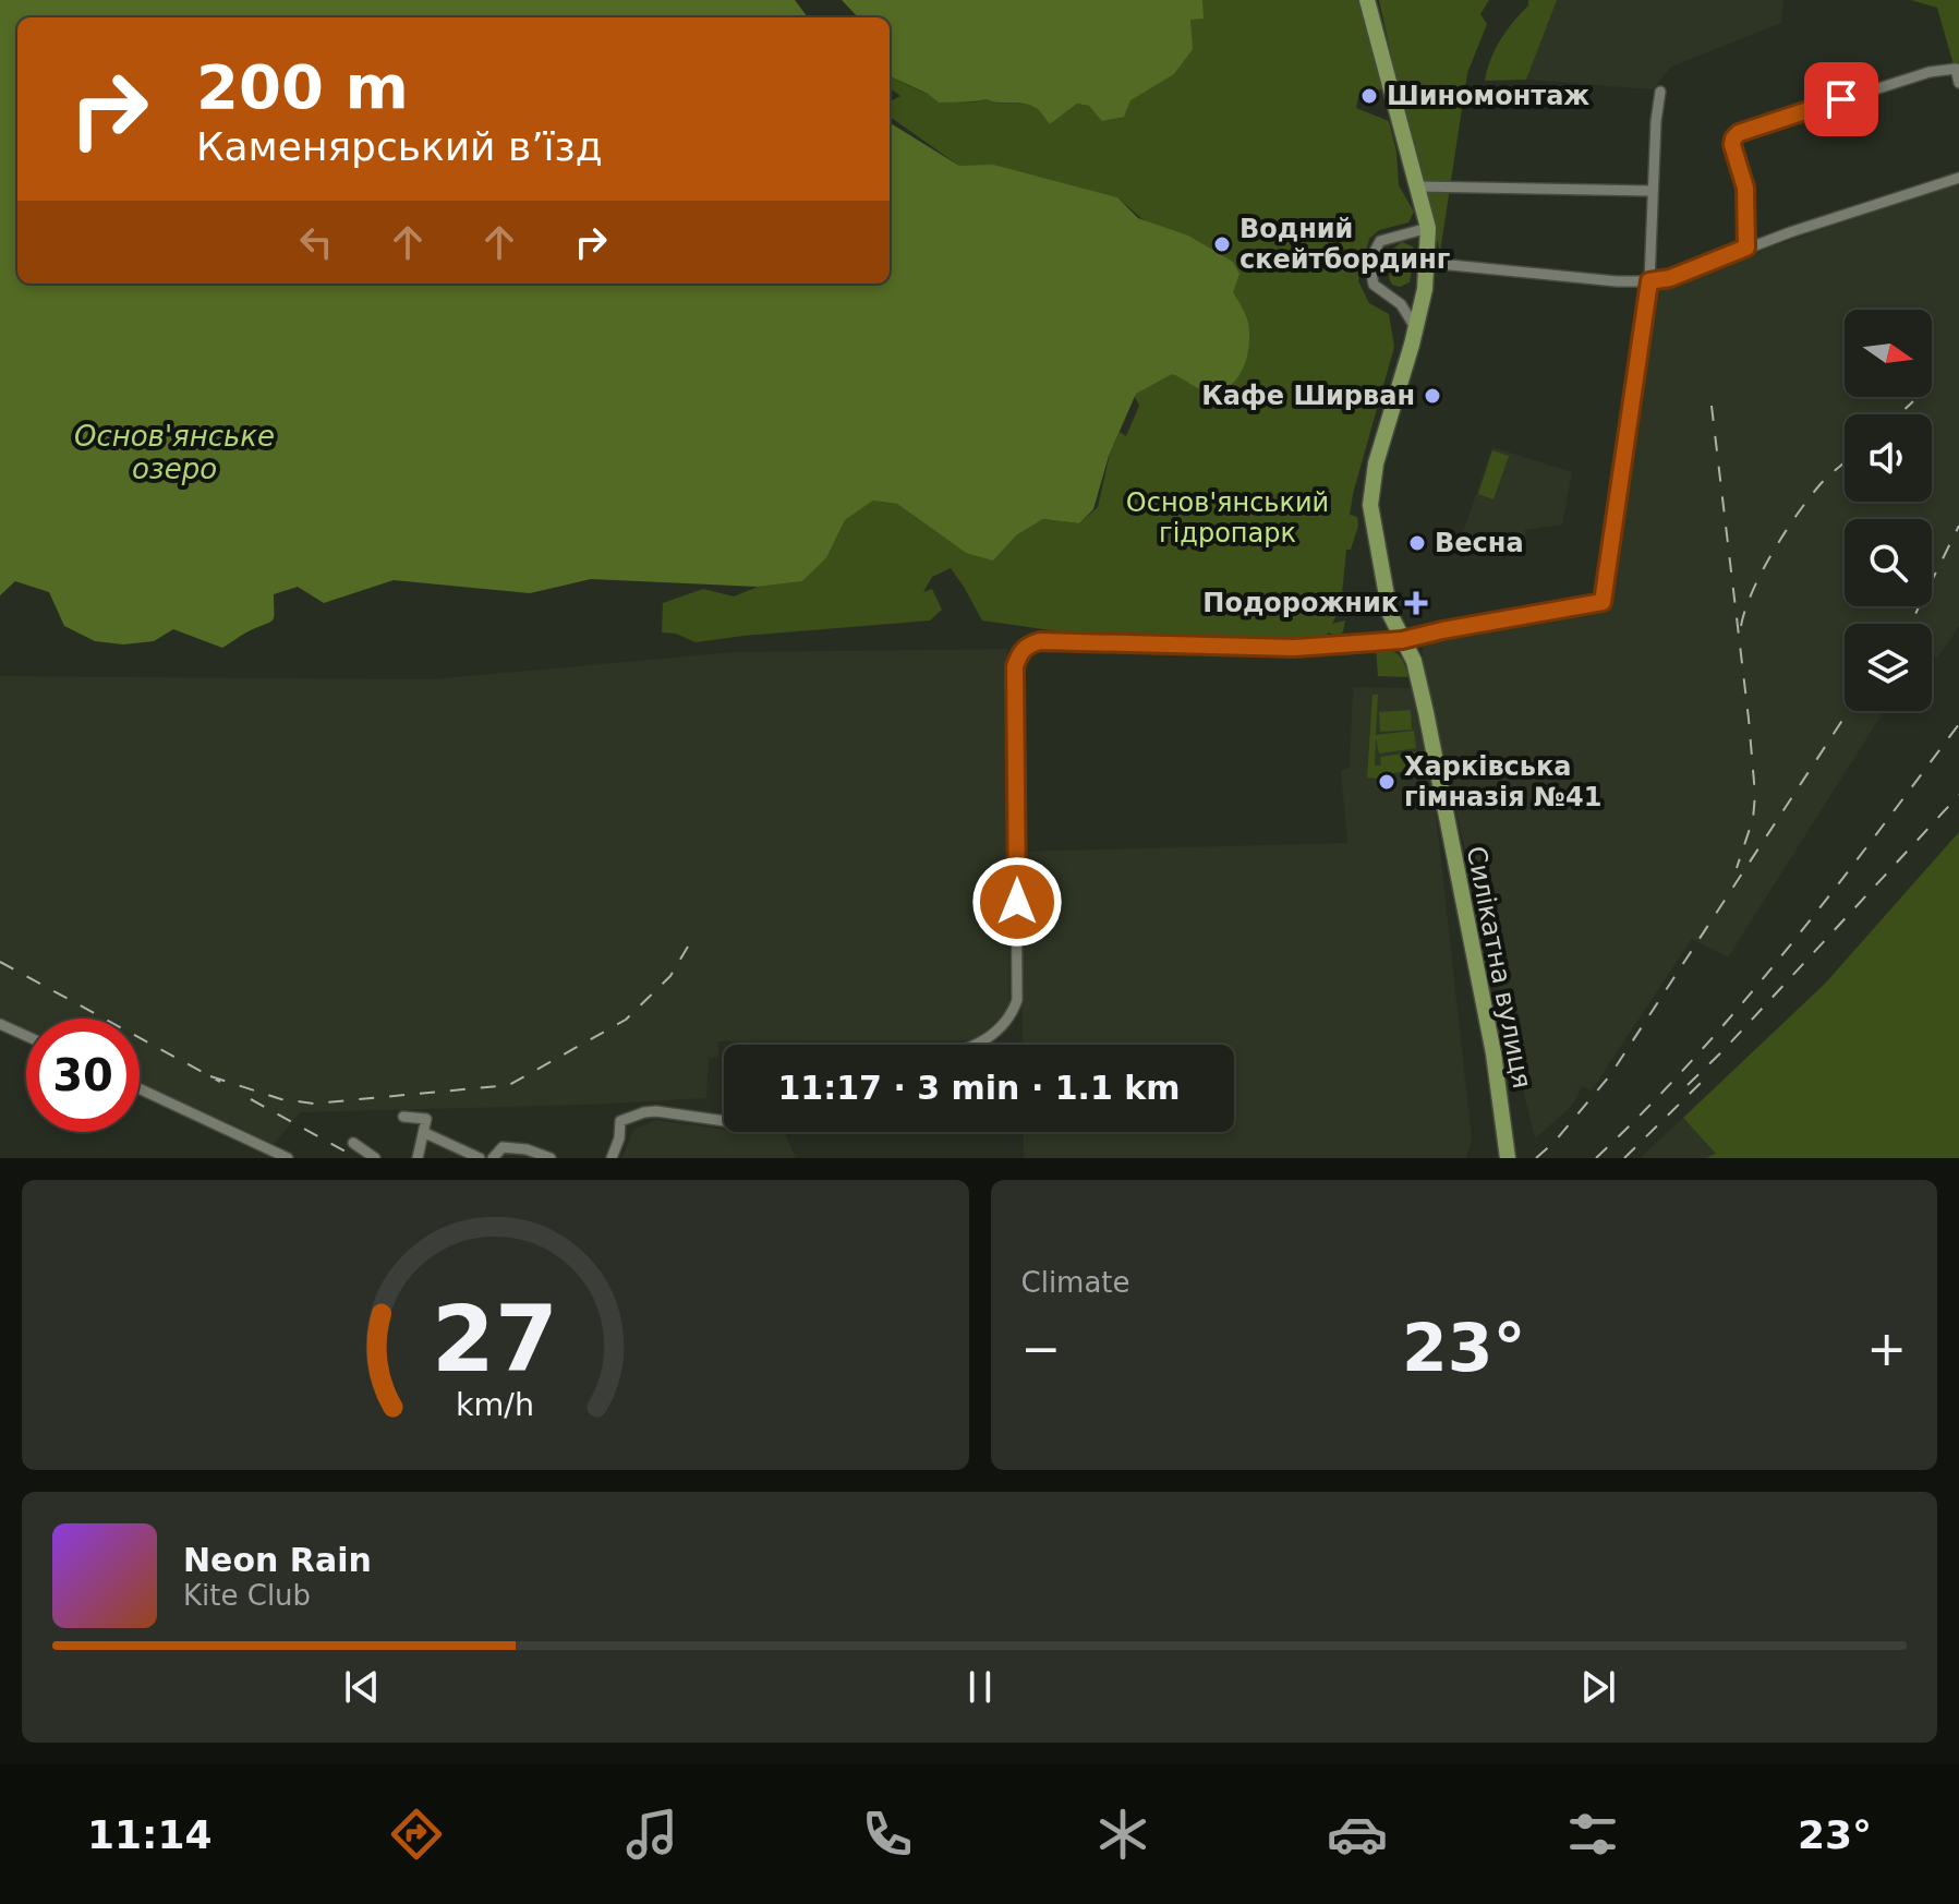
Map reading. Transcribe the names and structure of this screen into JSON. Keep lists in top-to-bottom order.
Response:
{
  "streets": {
    "main road": ["Силікатна вулиця"]
  },
  "water": ["Основ'янське озеро"],
  "parks": ["Основ'янський гідропарк"],
  "places": {
    "other": [
      "Шиномонтаж",
      "Водний скейтбординг",
      "Кафе Ширван",
      "Весна",
      "Харківська гімназія №41"
    ],
    "health": ["Подорожник"]
  },
  "north": "right",
  "page": {
    "turn": ["200 m", "Каменярський в’їзд"],
    "limit": "30",
    "trip": "11:17 · 3 min · 1.1 km",
    "tile": "Climate",
    "heat": ["−", "23°", "+"],
    "song": ["Neon Rain", "Kite Club"],
    "tabs": ["11:14", "23°"],
    "gauge": ["27", "km/h"]
  }
}
